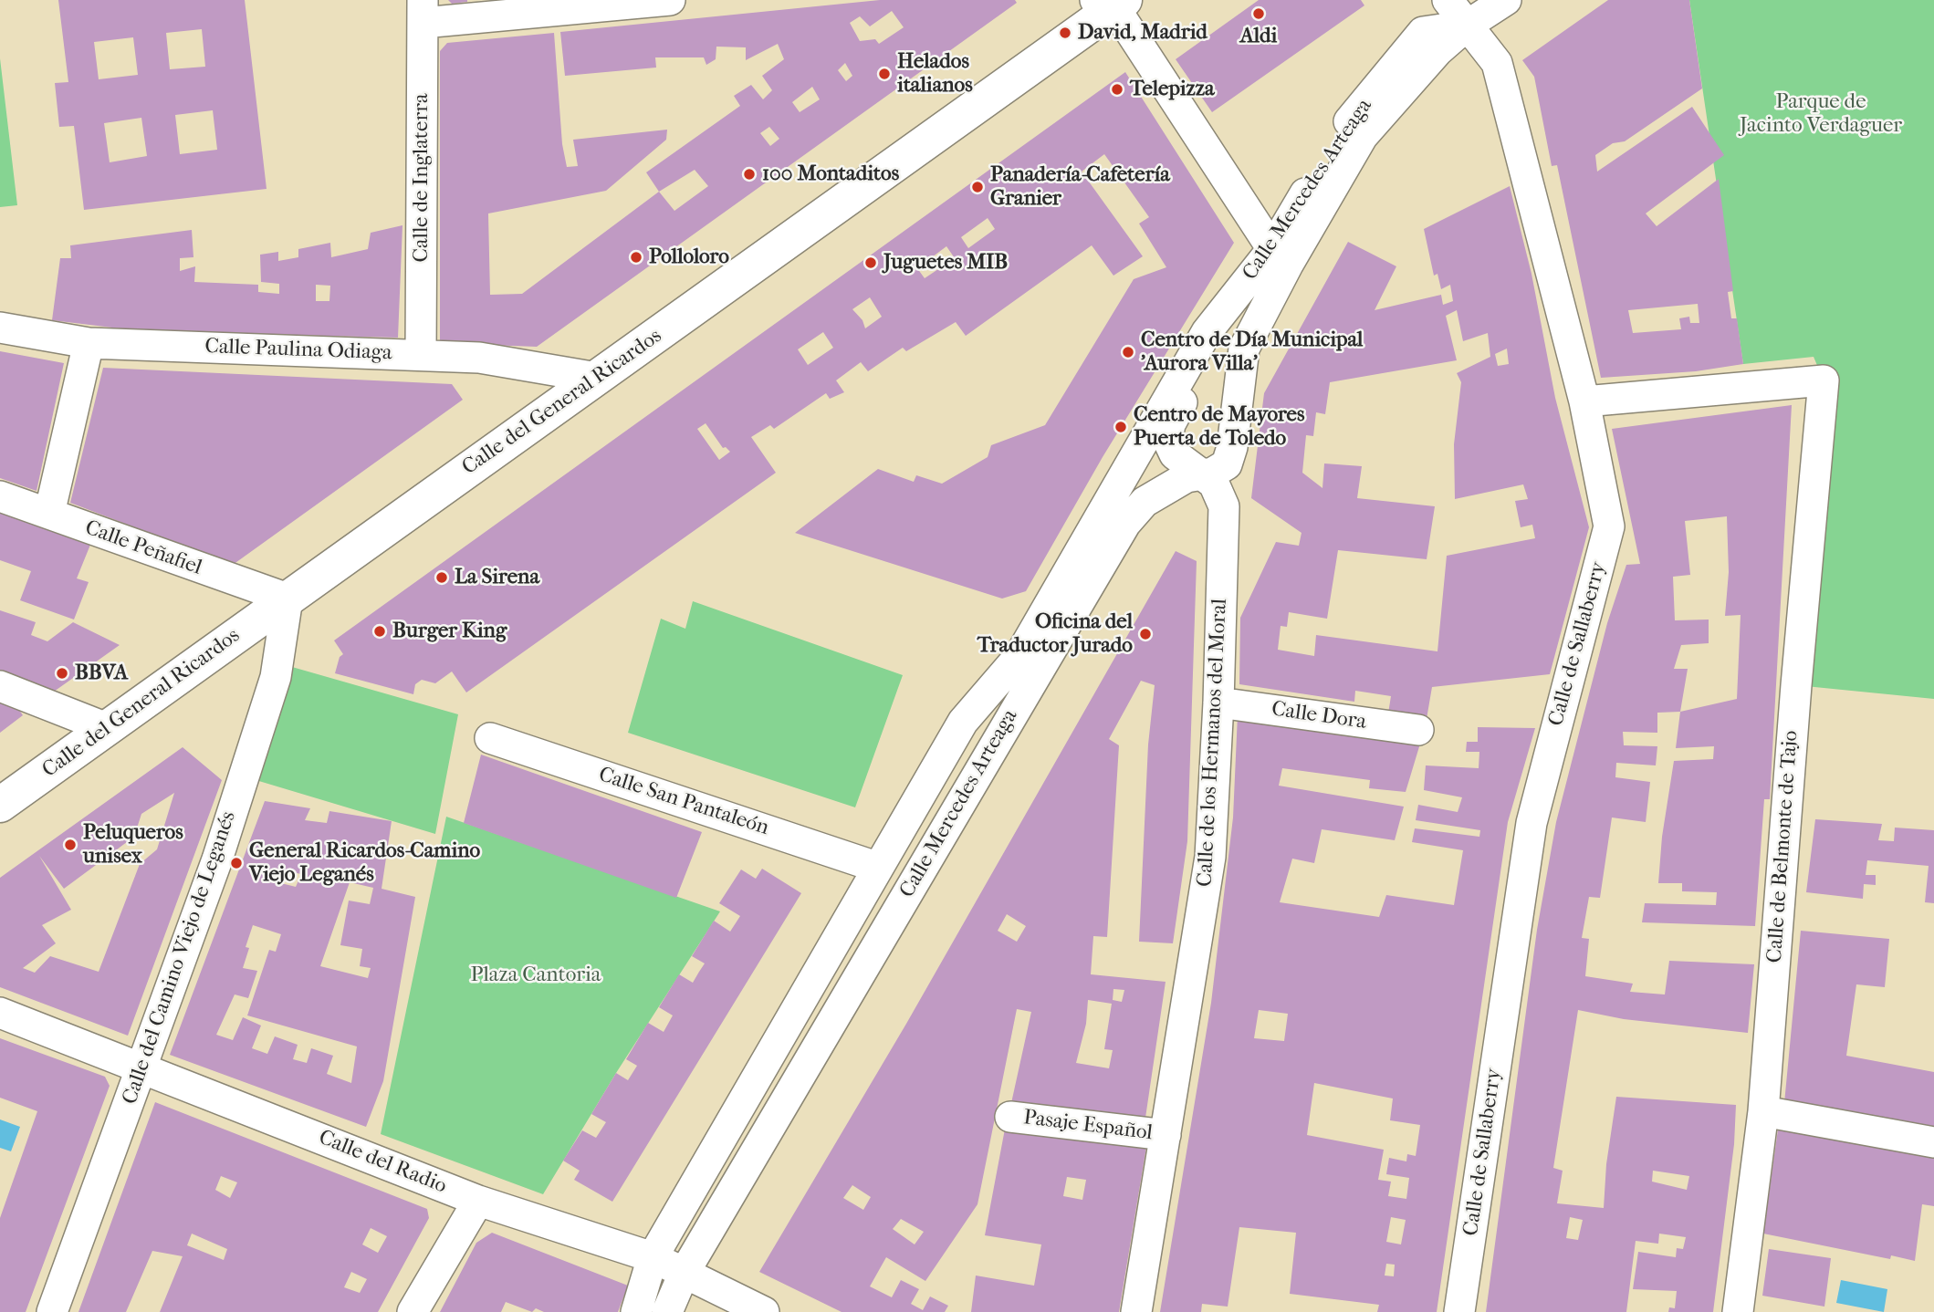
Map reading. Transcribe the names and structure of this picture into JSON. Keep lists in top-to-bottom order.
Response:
{
  "streets": {
    "main road": ["Calle del General Ricardos"],
    "street": [
      "Calle de Inglaterra",
      "Calle Mercedes Arteaga",
      "Calle Paulina Odiaga",
      "Calle Peñafiel",
      "Calle de Sallaberry",
      "Calle Dora",
      "Calle de los Hermanos del Moral",
      "Calle San Pantaleón",
      "Calle de Belmonte de Tajo",
      "Calle del Camino Viejo de Leganés",
      "Pasaje Español",
      "Calle del Radio"
    ]
  },
  "crossings": [
    ["Calle de Inglaterra", "Calle Paulina Odiaga"],
    ["Calle Mercedes Arteaga", "Calle de Sallaberry"],
    ["Calle Mercedes Arteaga", "Calle de los Hermanos del Moral"],
    ["Calle Mercedes Arteaga", "Calle San Pantaleón"],
    ["Calle Mercedes Arteaga", "Calle del Radio"],
    ["Calle Paulina Odiaga", "Calle del General Ricardos"],
    ["Calle del General Ricardos", "Calle Peñafiel"],
    ["Calle del General Ricardos", "Calle del Camino Viejo de Leganés"],
    ["Calle Peñafiel", "Calle del Camino Viejo de Leganés"],
    ["Calle de Sallaberry", "Calle de Belmonte de Tajo"],
    ["Calle Dora", "Calle de los Hermanos del Moral"],
    ["Calle de los Hermanos del Moral", "Pasaje Español"],
    ["Calle del Camino Viejo de Leganés", "Calle del Radio"]
  ],
  "parks": ["Parque de Jacinto Verdaguer", "Plaza Cantoria"],
  "places": [
    "Aldi",
    "David, Madrid",
    "Helados italianos",
    "Telepizza",
    "100 Montaditos",
    "Panadería-Cafetería Granier",
    "Polloloro",
    "Juguetes MIB",
    "Centro de Día Municipal 'Aurora Villa'",
    "Centro de Mayores Puerta de Toledo",
    "La Sirena",
    "Burger King",
    "Oficina del Traductor Jurado",
    "BBVA",
    "Peluqueros unisex",
    "General Ricardos-Camino Viejo Leganés"
  ]
}
